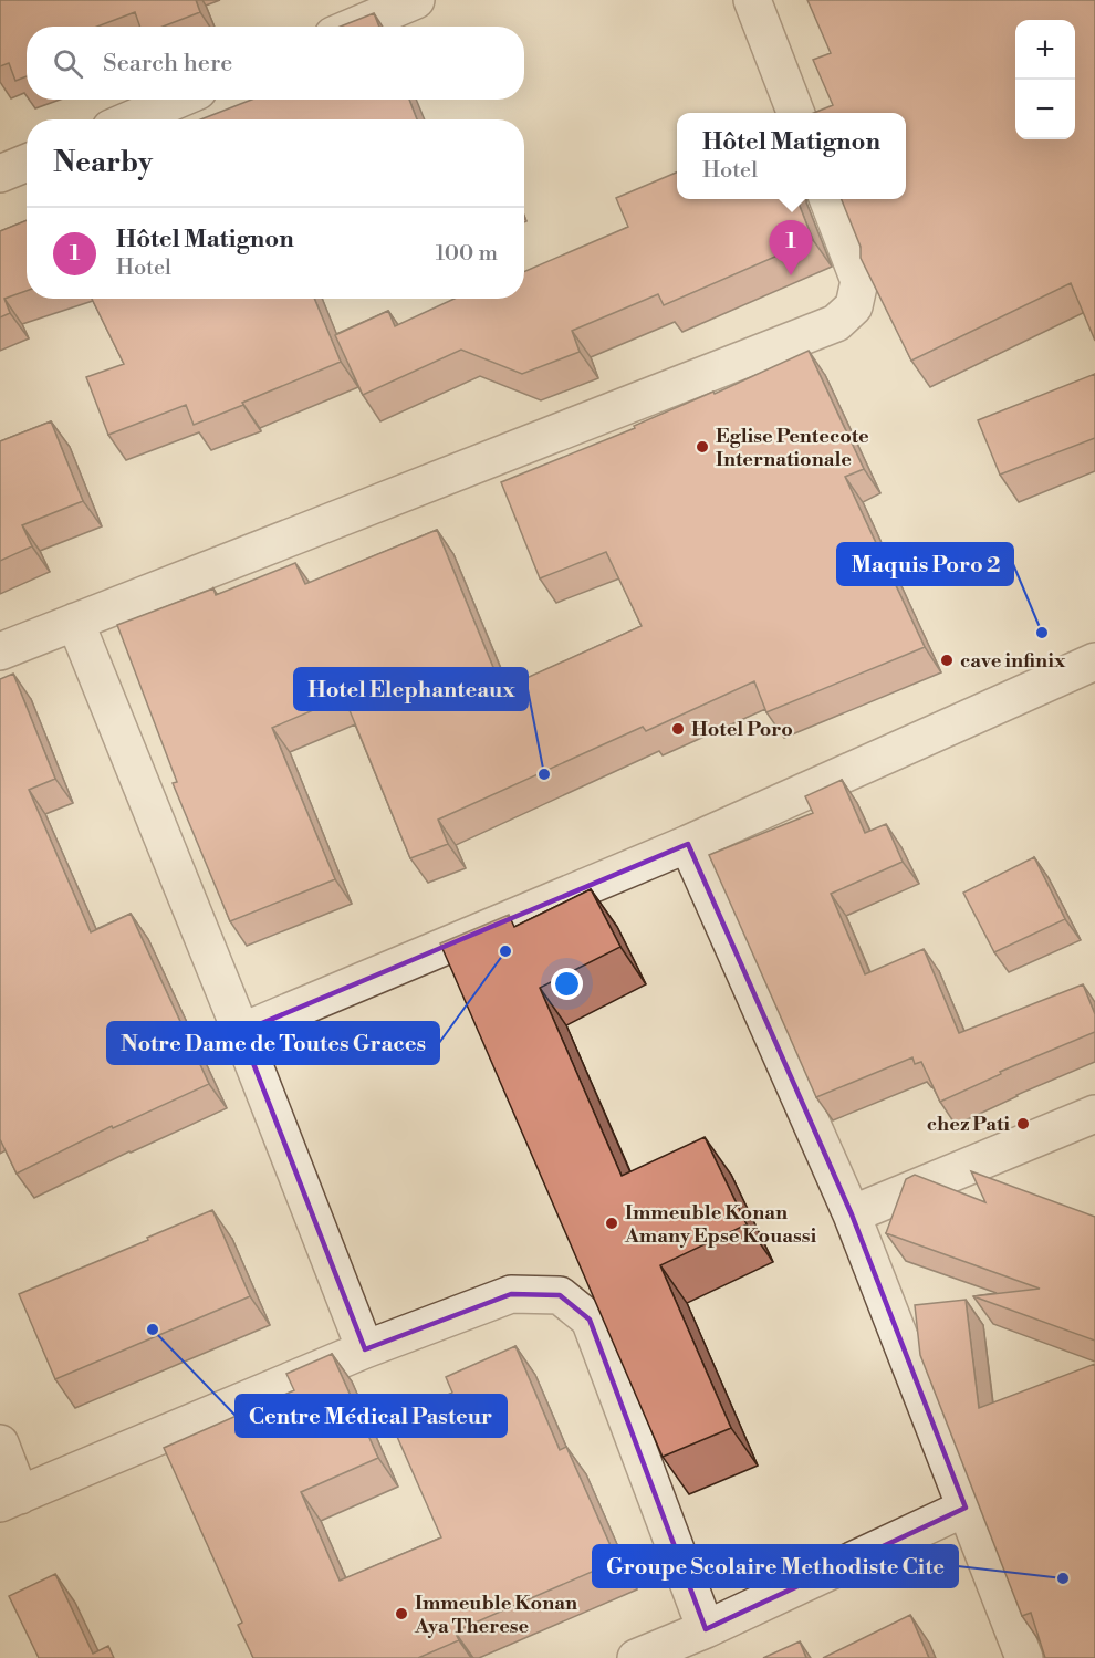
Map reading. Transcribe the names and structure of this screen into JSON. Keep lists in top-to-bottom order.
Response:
{
  "places": [
    "Eglise Pentecote Internationale",
    "Maquis Poro 2",
    "cave infinix",
    "Hotel Poro",
    "Hotel Elephanteaux",
    "Notre Dame de Toutes Graces",
    "chez Pati",
    "Immeuble Konan Amany Epse Kouassi",
    "Centre Médical Pasteur",
    "Groupe Scolaire Methodiste Cite",
    "Immeuble Konan Aya Therese"
  ],
  "page": {
    "map_buttons": ["+", "−"],
    "search": "Search here",
    "popup": ["Hôtel Matignon", "Hotel"],
    "heading": "Nearby",
    "list": [
      {
        "mark": "1",
        "name": "Hôtel Matignon",
        "note": "Hotel",
        "value": "100 m"
      }
    ],
    "pins": "1"
  }
}
